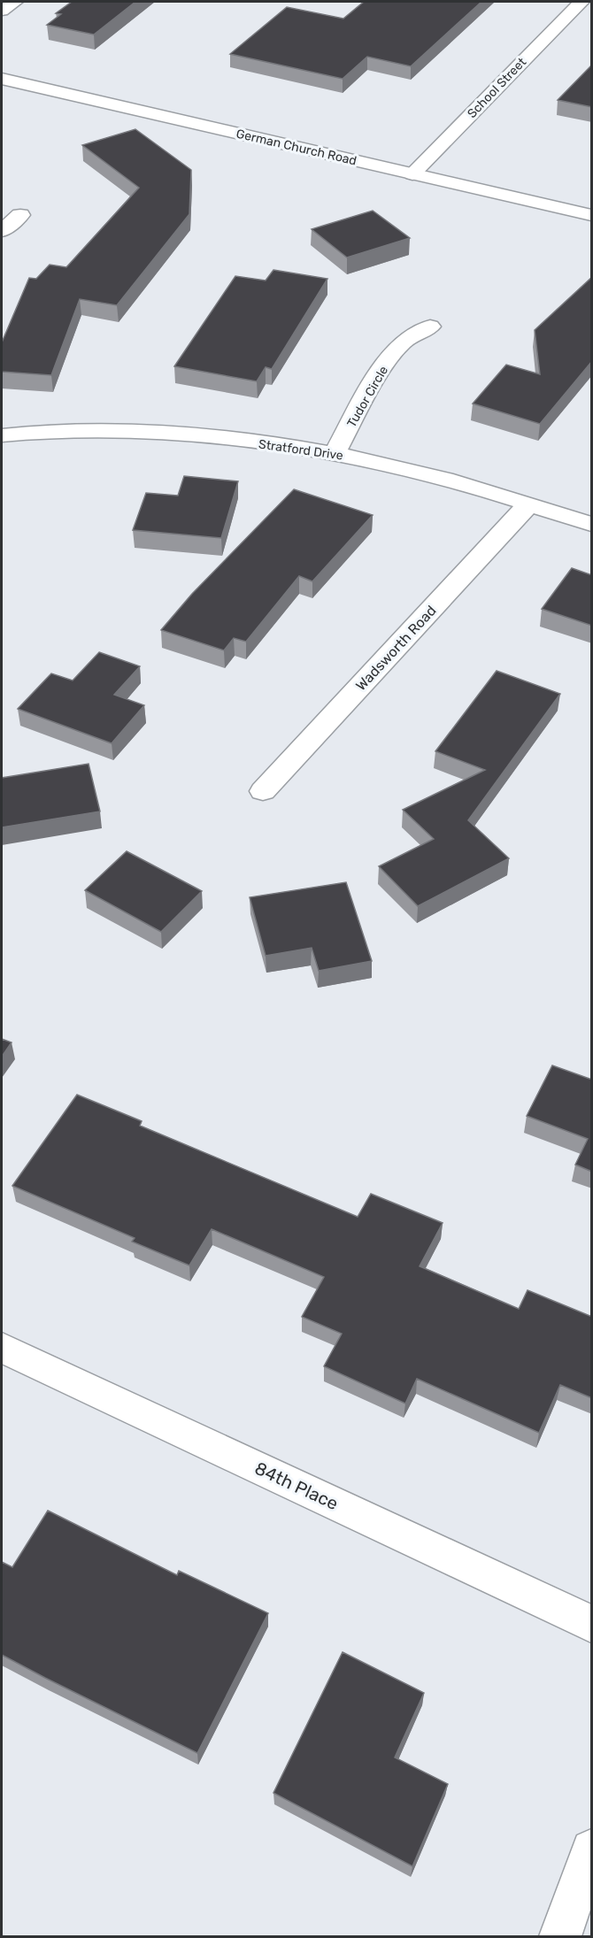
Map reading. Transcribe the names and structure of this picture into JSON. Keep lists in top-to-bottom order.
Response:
{
  "streets": {
    "street": [
      "School Street",
      "German Church Road",
      "Tudor Circle",
      "Stratford Drive",
      "Wadsworth Road",
      "84th Place"
    ]
  },
  "crossings": [
    ["School Street", "German Church Road"],
    ["Tudor Circle", "Stratford Drive"],
    ["Stratford Drive", "Wadsworth Road"]
  ]
}
